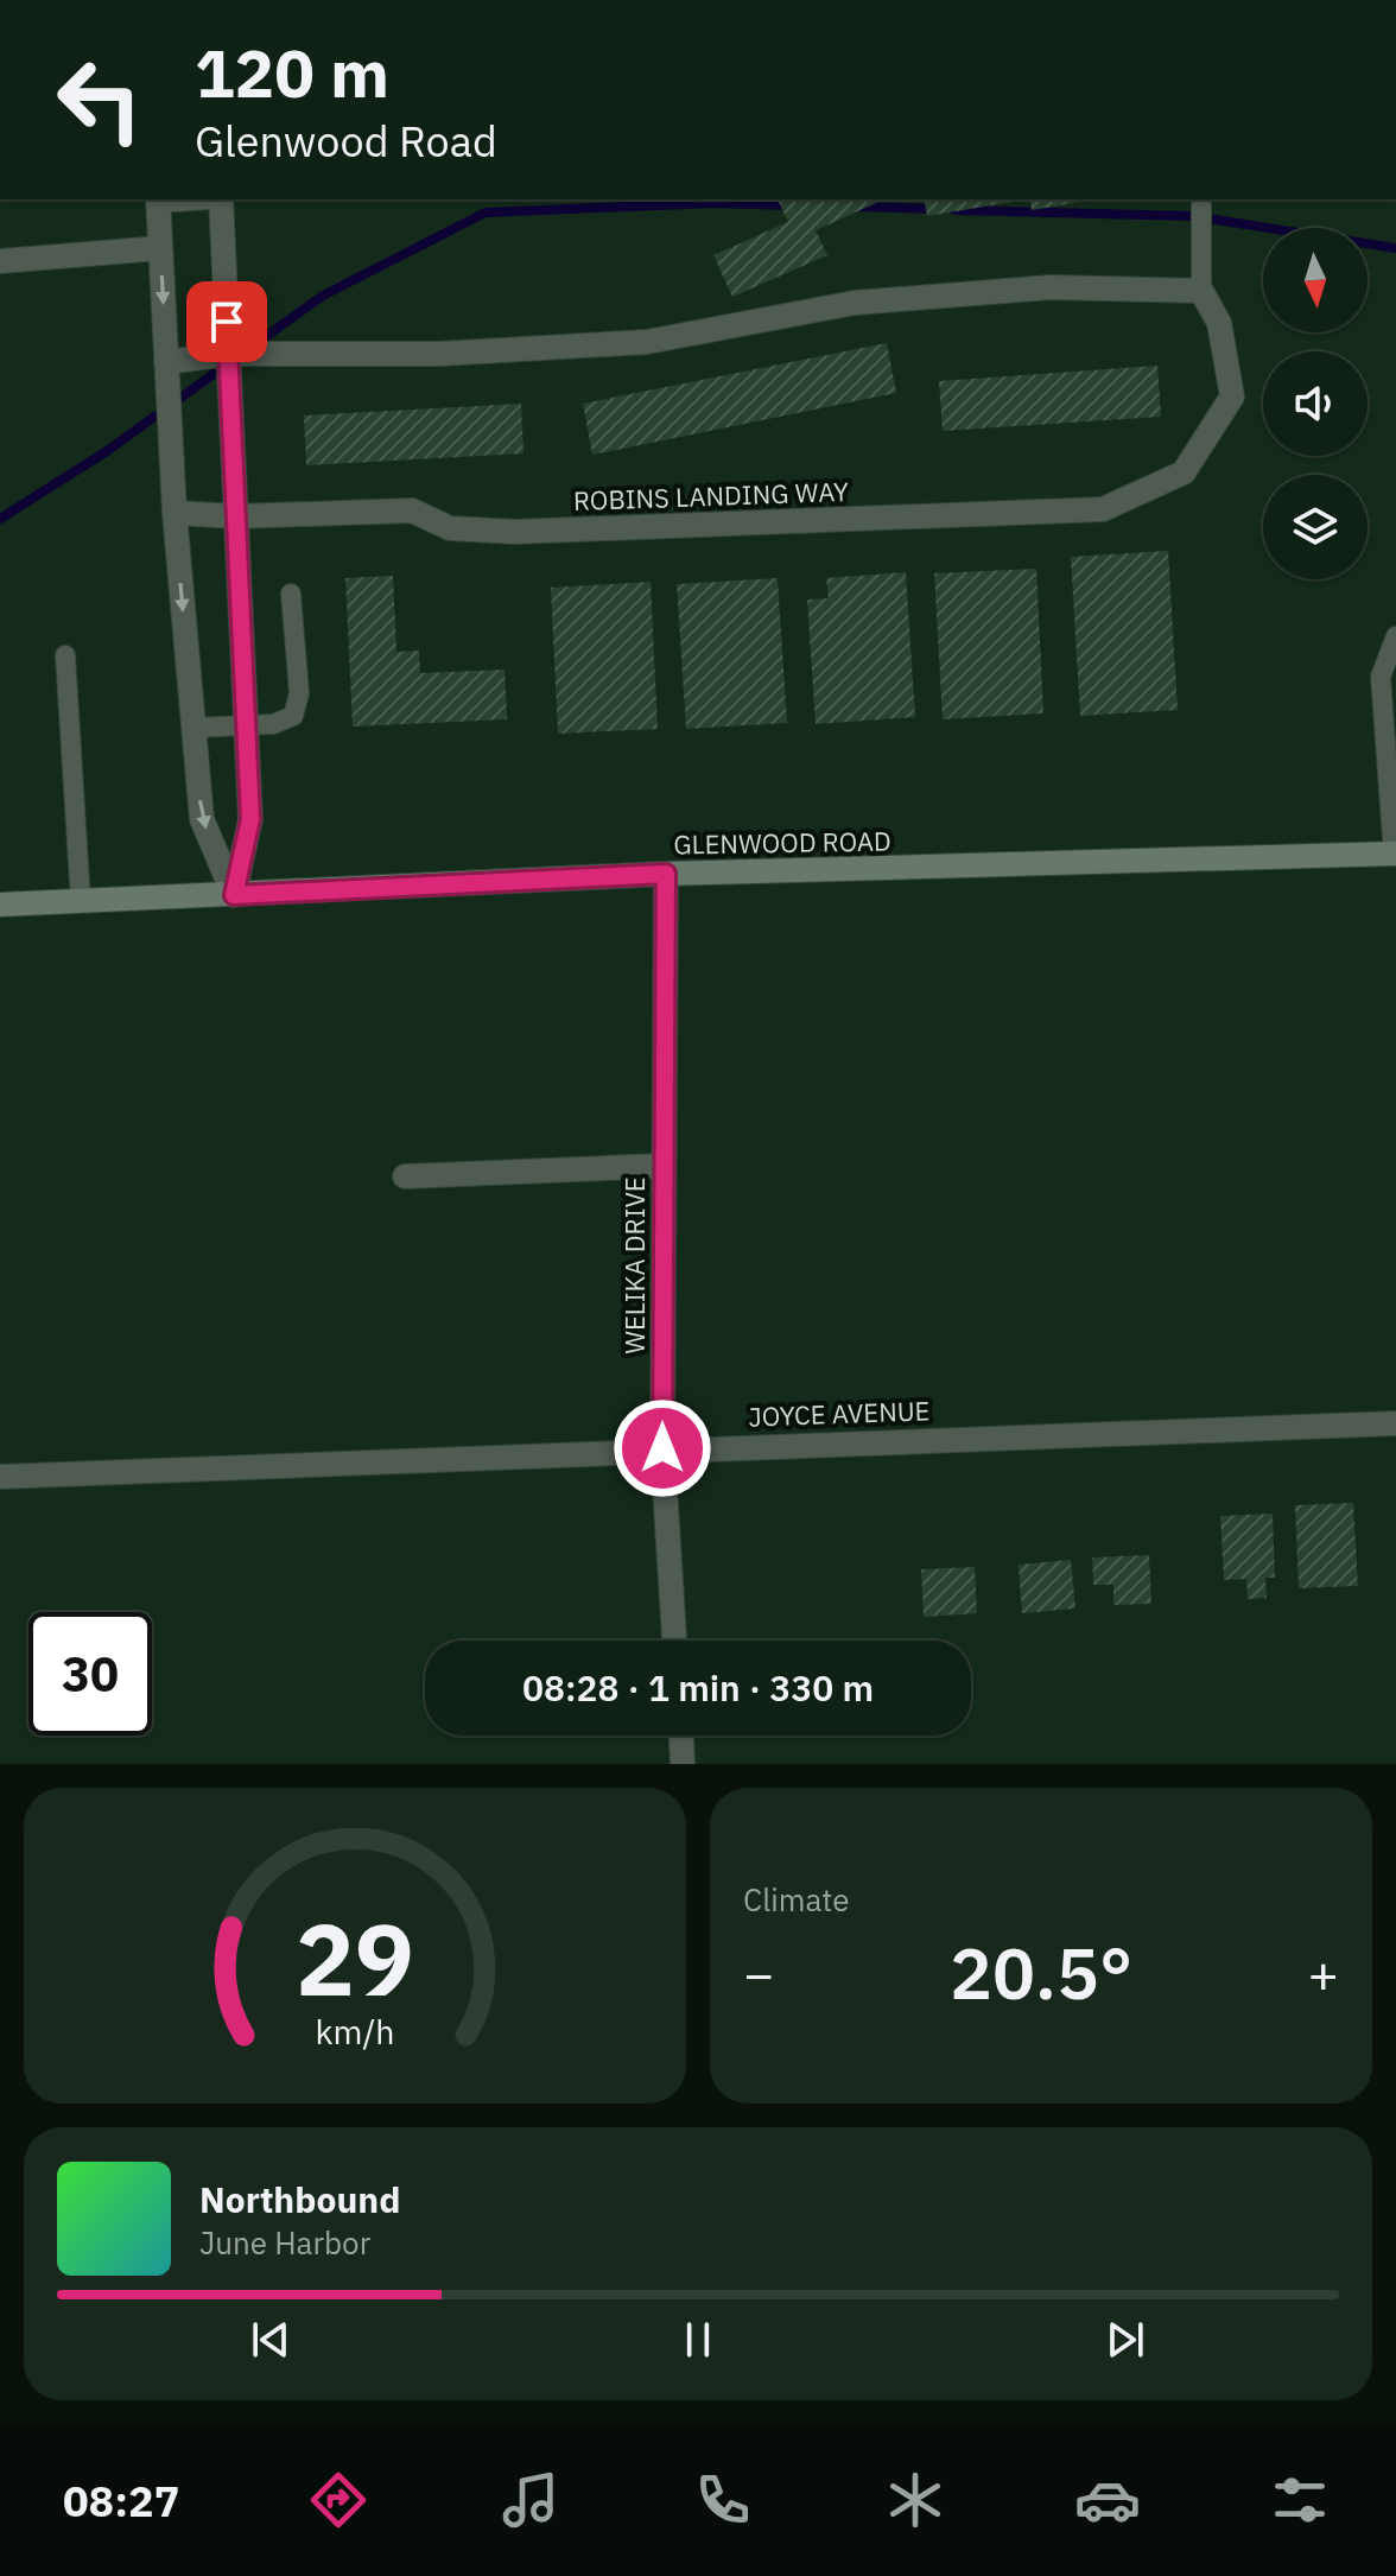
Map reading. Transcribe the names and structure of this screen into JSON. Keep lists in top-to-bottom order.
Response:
{
  "streets": {
    "main road": ["GLENWOOD ROAD"],
    "street": ["ROBINS LANDING WAY", "WELIKA DRIVE", "JOYCE AVENUE"]
  },
  "crossings": [
    ["GLENWOOD ROAD", "WELIKA DRIVE"],
    ["WELIKA DRIVE", "JOYCE AVENUE"]
  ],
  "north": "bottom",
  "page": {
    "turn": ["120 m", "Glenwood Road"],
    "limit": "30",
    "trip": "08:28 · 1 min · 330 m",
    "tile": "Climate",
    "heat": ["−", "20.5°", "+"],
    "song": ["Northbound", "June Harbor"],
    "tabs": "08:27",
    "gauge": ["29", "km/h"]
  }
}
